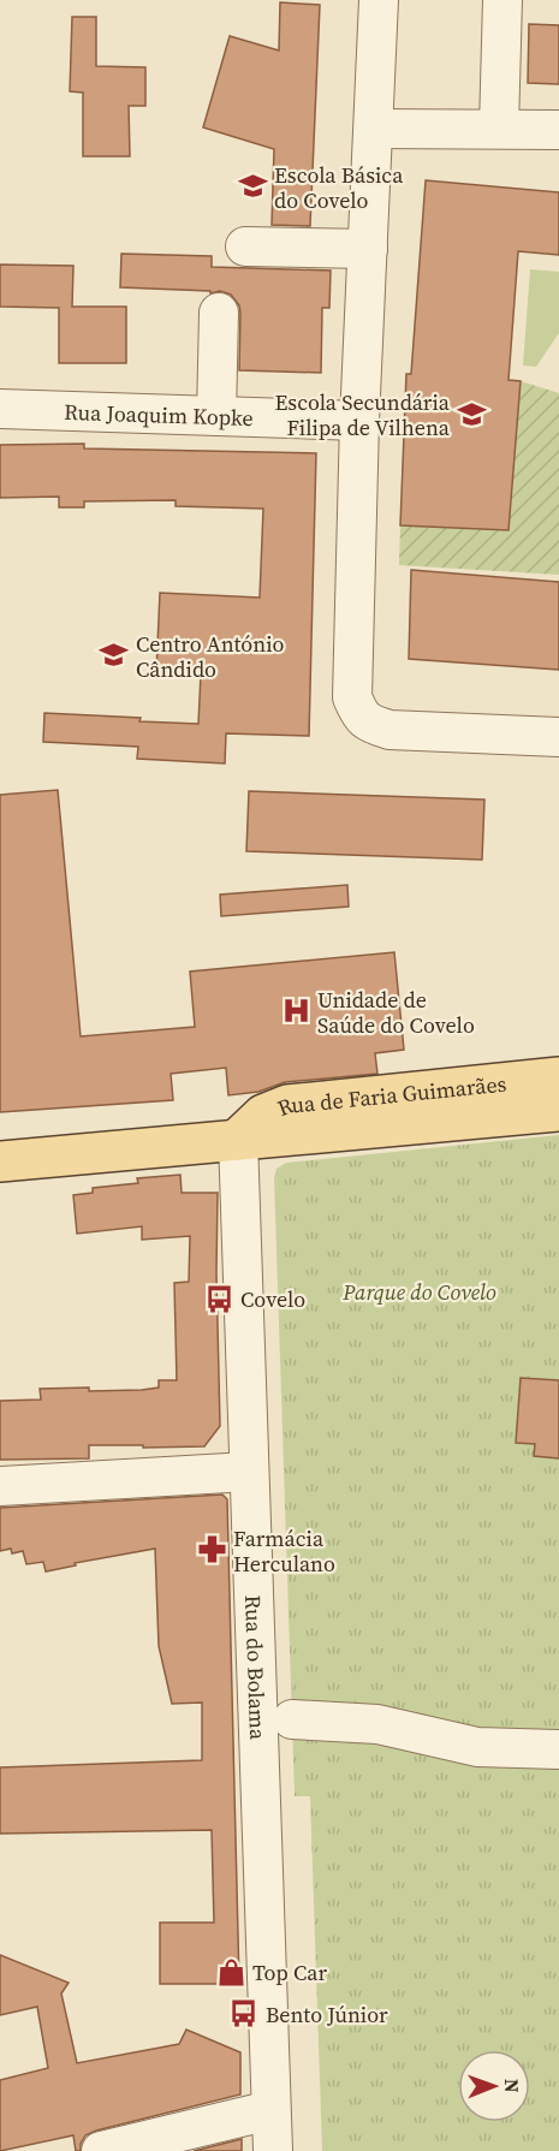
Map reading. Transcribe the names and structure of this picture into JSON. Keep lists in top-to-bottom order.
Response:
{
  "streets": {
    "main road": ["Rua de Faria Guimarães"],
    "street": ["Rua Joaquim Kopke", "Rua do Bolama"]
  },
  "crossings": [
    ["Rua de Faria Guimarães", "Rua do Bolama"]
  ],
  "parks": ["Parque do Covelo"],
  "places": {
    "school or university": ["Escola Básica do Covelo", "Escola Secundária Filipa de Vilhena", "Centro António Cândido"],
    "hospital": ["Unidade de Saúde do Covelo"],
    "bus stop": ["Covelo", "Bento Júnior"],
    "pharmacy": ["Farmácia Herculano"],
    "shop": ["Top Car"]
  },
  "north": "right"
}
